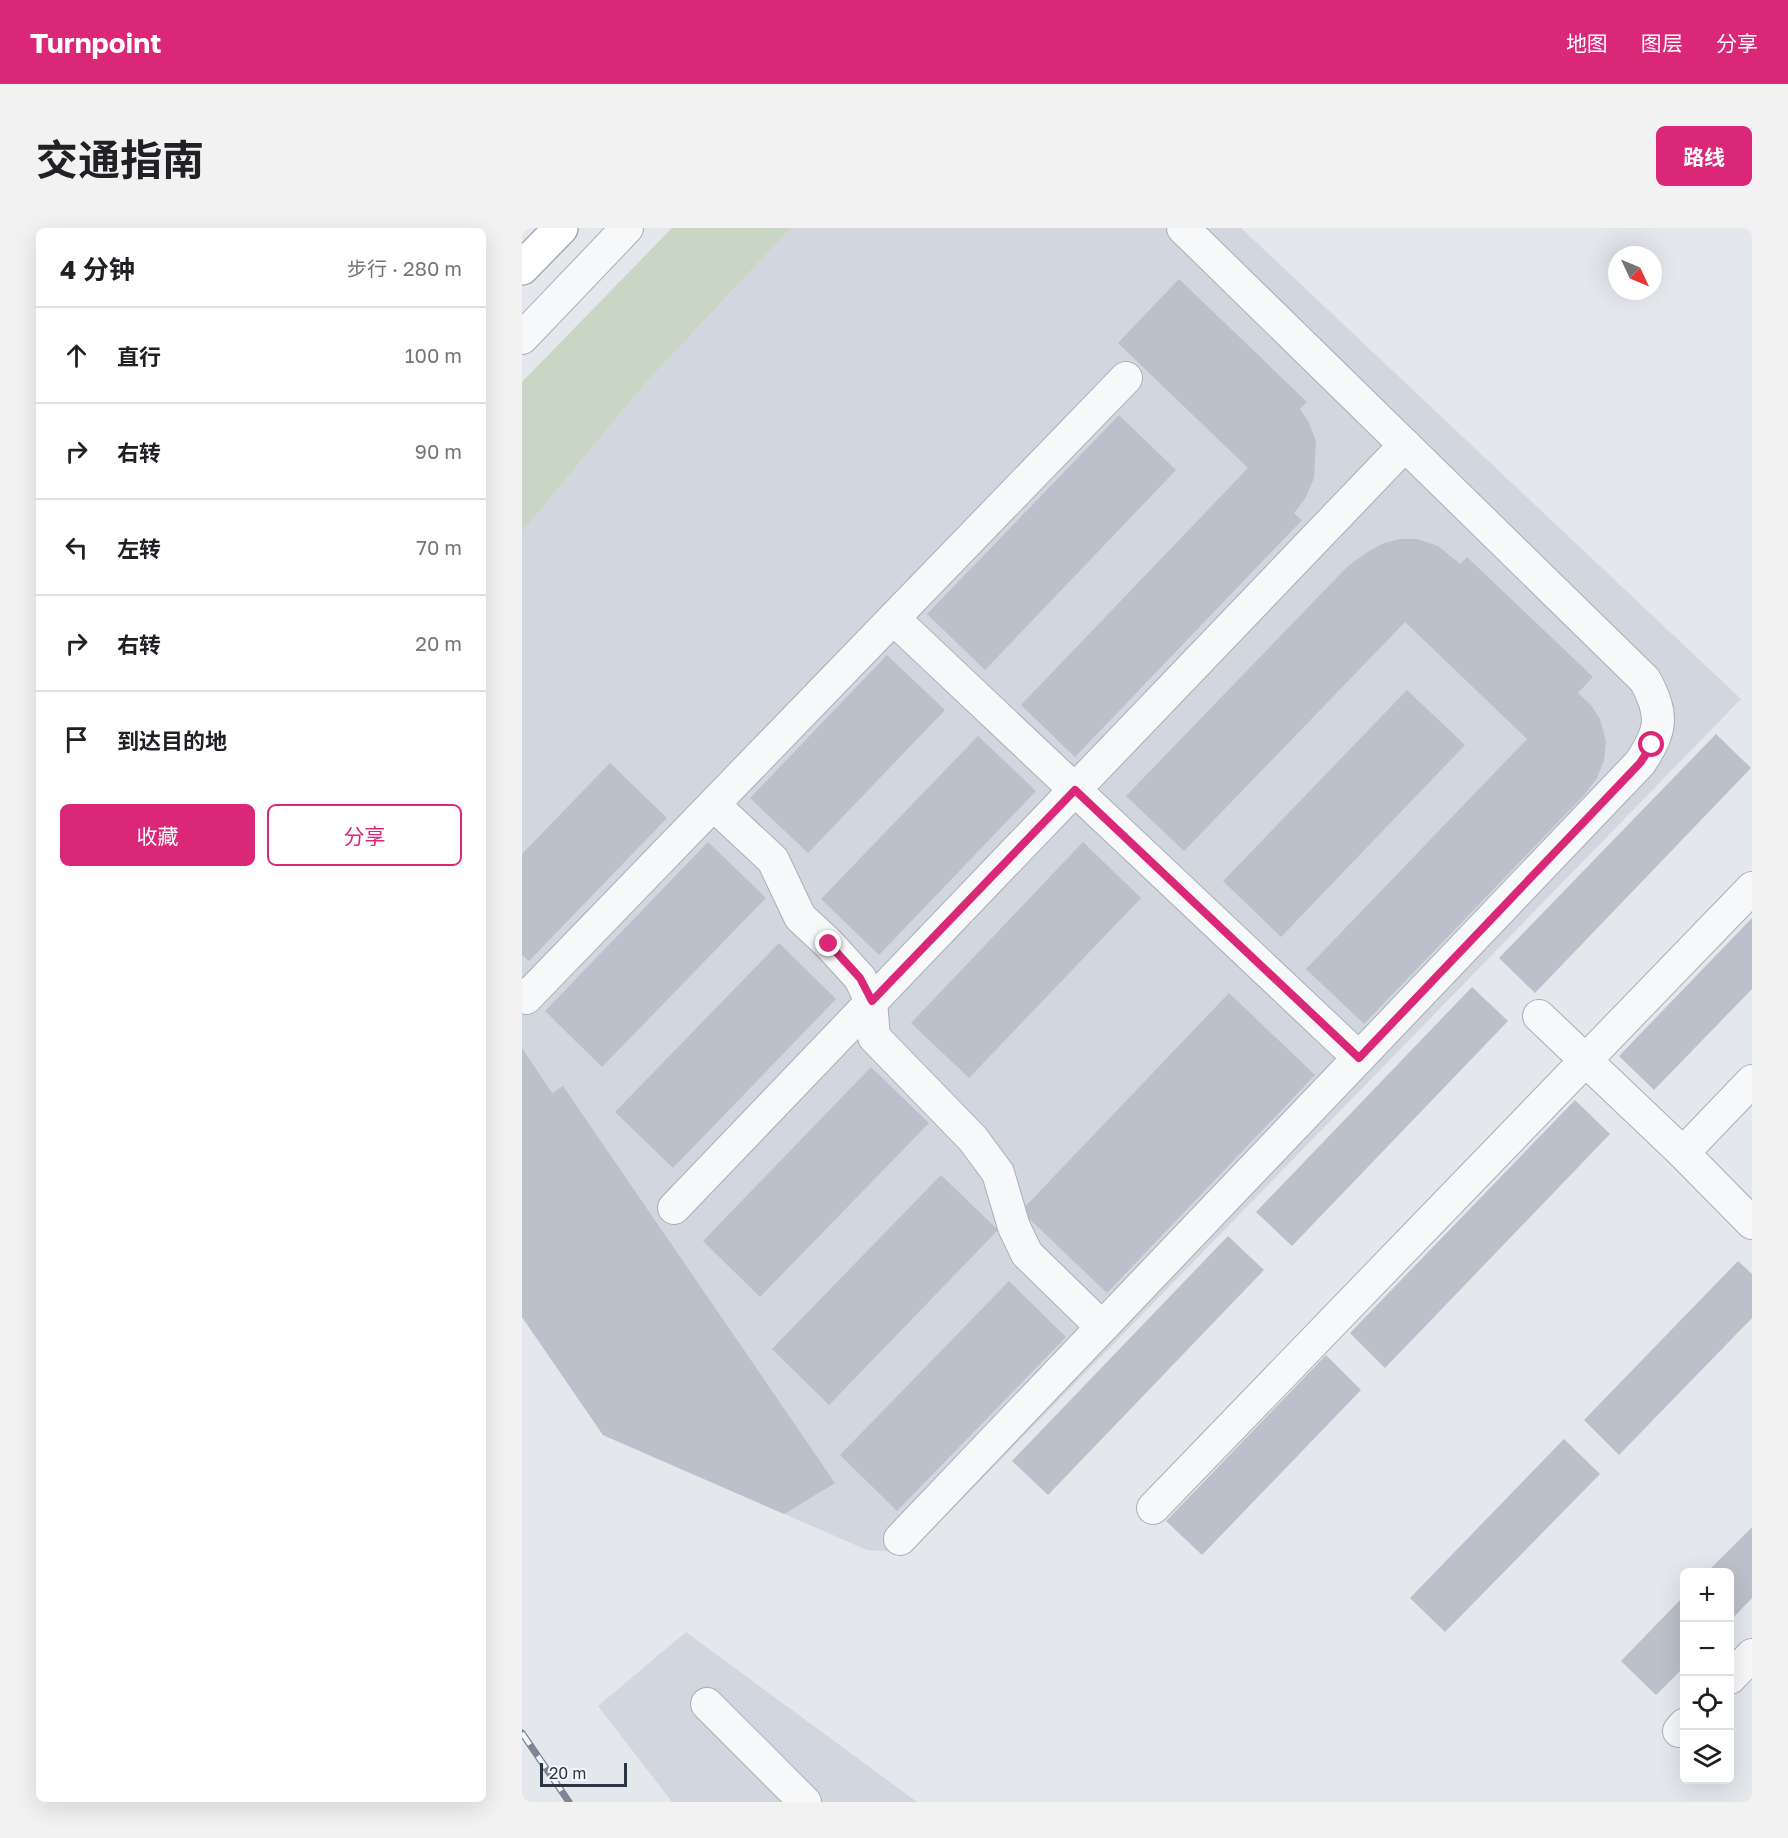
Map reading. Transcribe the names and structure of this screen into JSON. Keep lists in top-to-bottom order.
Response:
{
  "scale_bar": "20 m",
  "north": "bottom right",
  "page": {
    "header": "Turnpoint",
    "nav": ["地图", "图层", "分享"],
    "title": "交通指南",
    "buttons": [
      "路线",
      ["收藏", "分享"]
    ],
    "heading": ["4 分钟", "步行 · 280 m"],
    "list": [
      ["直行", "100 m"],
      ["右转", "90 m"],
      ["左转", "70 m"],
      ["右转", "20 m"],
      "到达目的地"
    ],
    "map_buttons": ["+", "−"],
    "scale": "20 m"
  }
}
